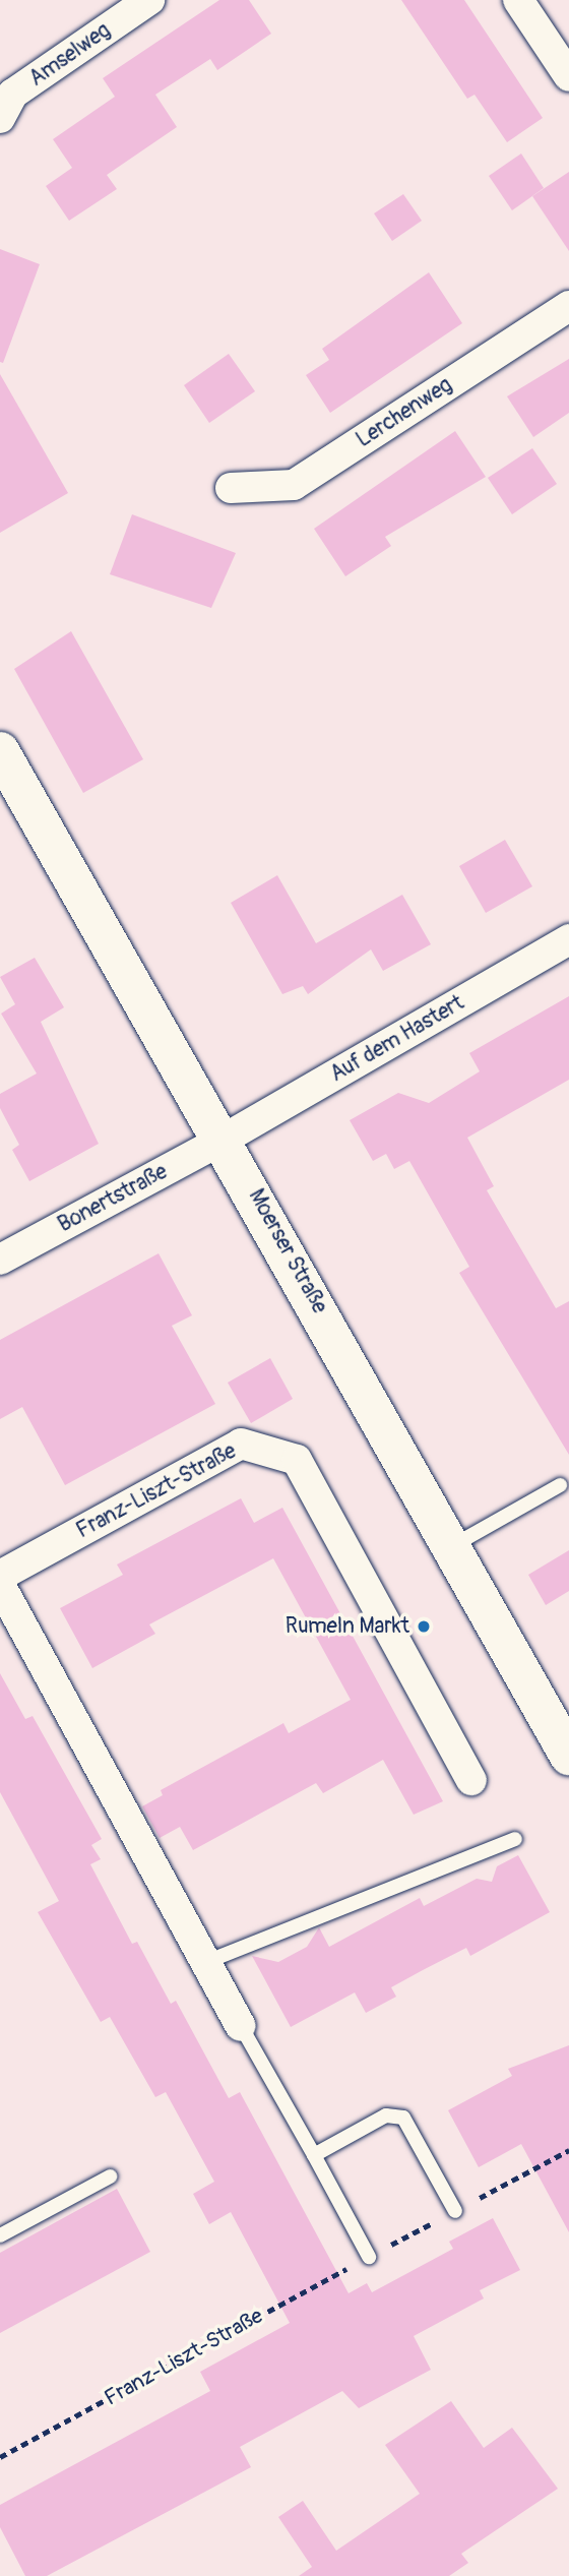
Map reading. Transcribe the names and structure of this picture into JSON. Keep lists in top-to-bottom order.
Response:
{
  "streets": {
    "main road": ["Moerser Straße"],
    "street": [
      "Amselweg",
      "Lerchenweg",
      "Auf dem Hastert",
      "Bonertstraße",
      "Franz-Liszt-Straße"
    ]
  },
  "crossings": [
    ["Auf dem Hastert", "Bonertstraße"],
    ["Auf dem Hastert", "Moerser Straße"],
    ["Bonertstraße", "Moerser Straße"]
  ],
  "places": ["Rumeln Markt"]
}
